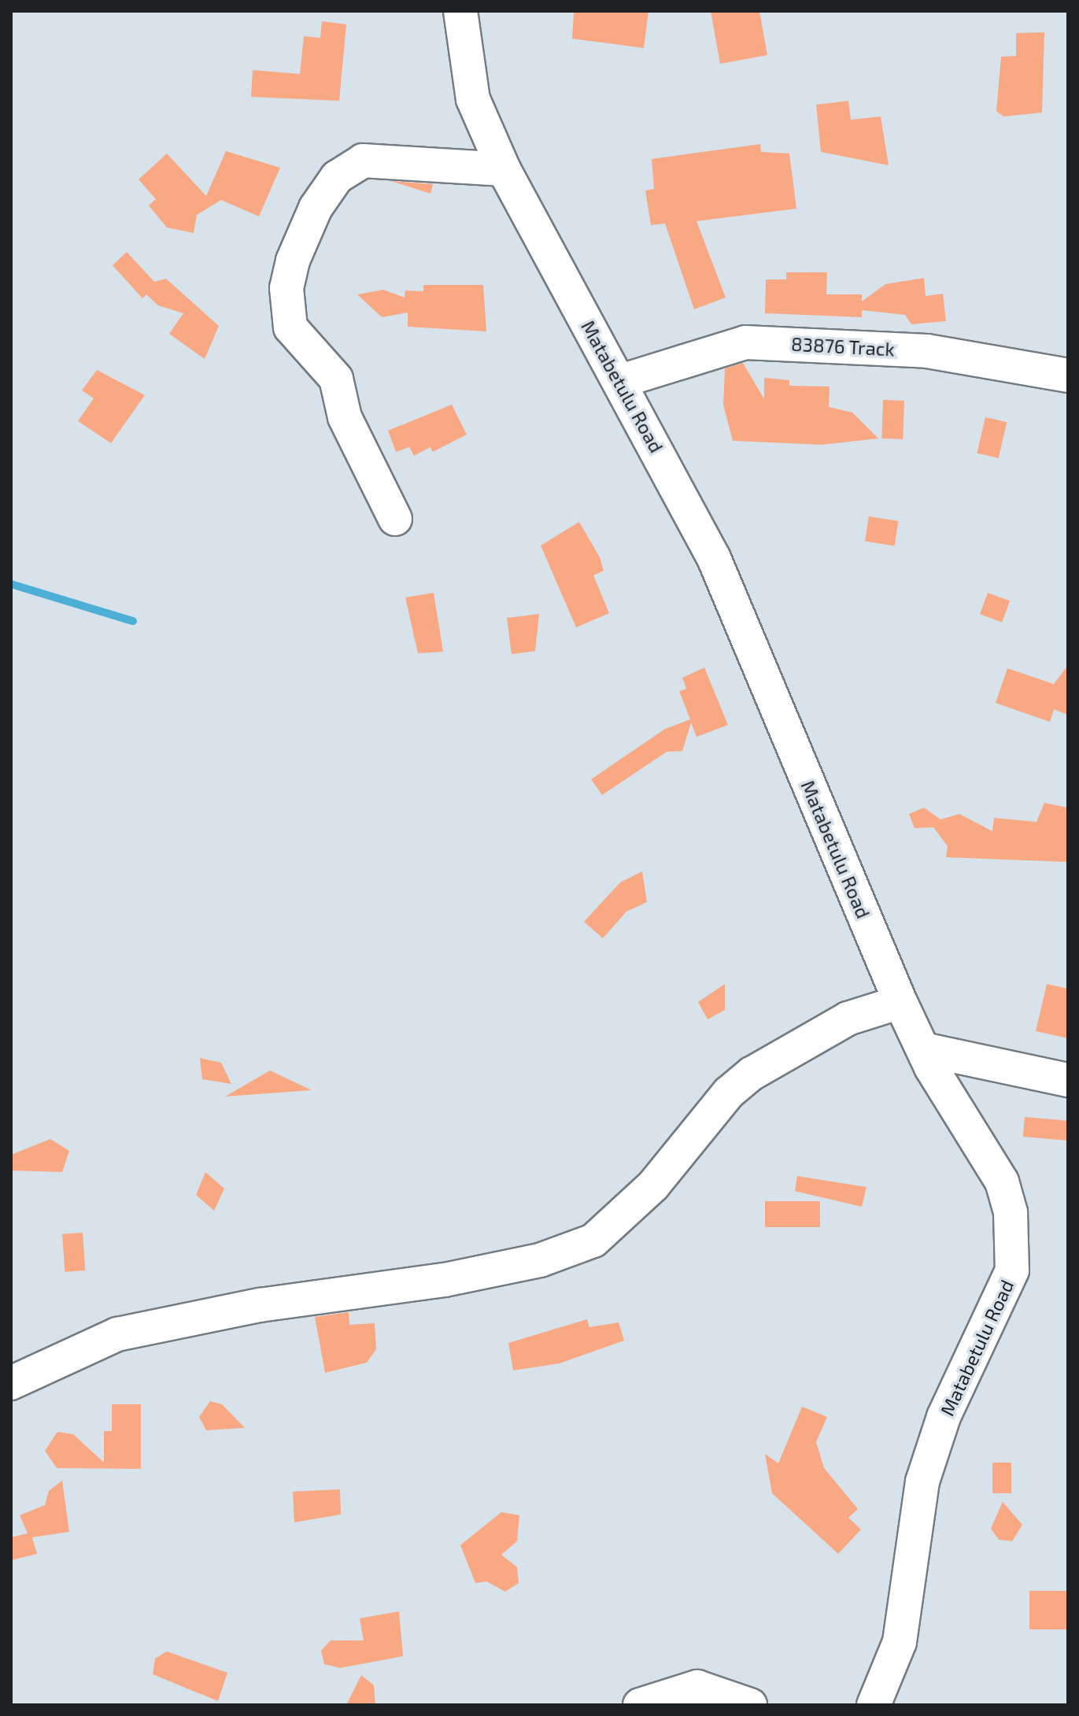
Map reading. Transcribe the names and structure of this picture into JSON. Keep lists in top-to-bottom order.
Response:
{
  "streets": {
    "street": ["83876 Track", "Matabetulu Road"]
  },
  "crossings": [
    ["83876 Track", "Matabetulu Road"]
  ]
}
